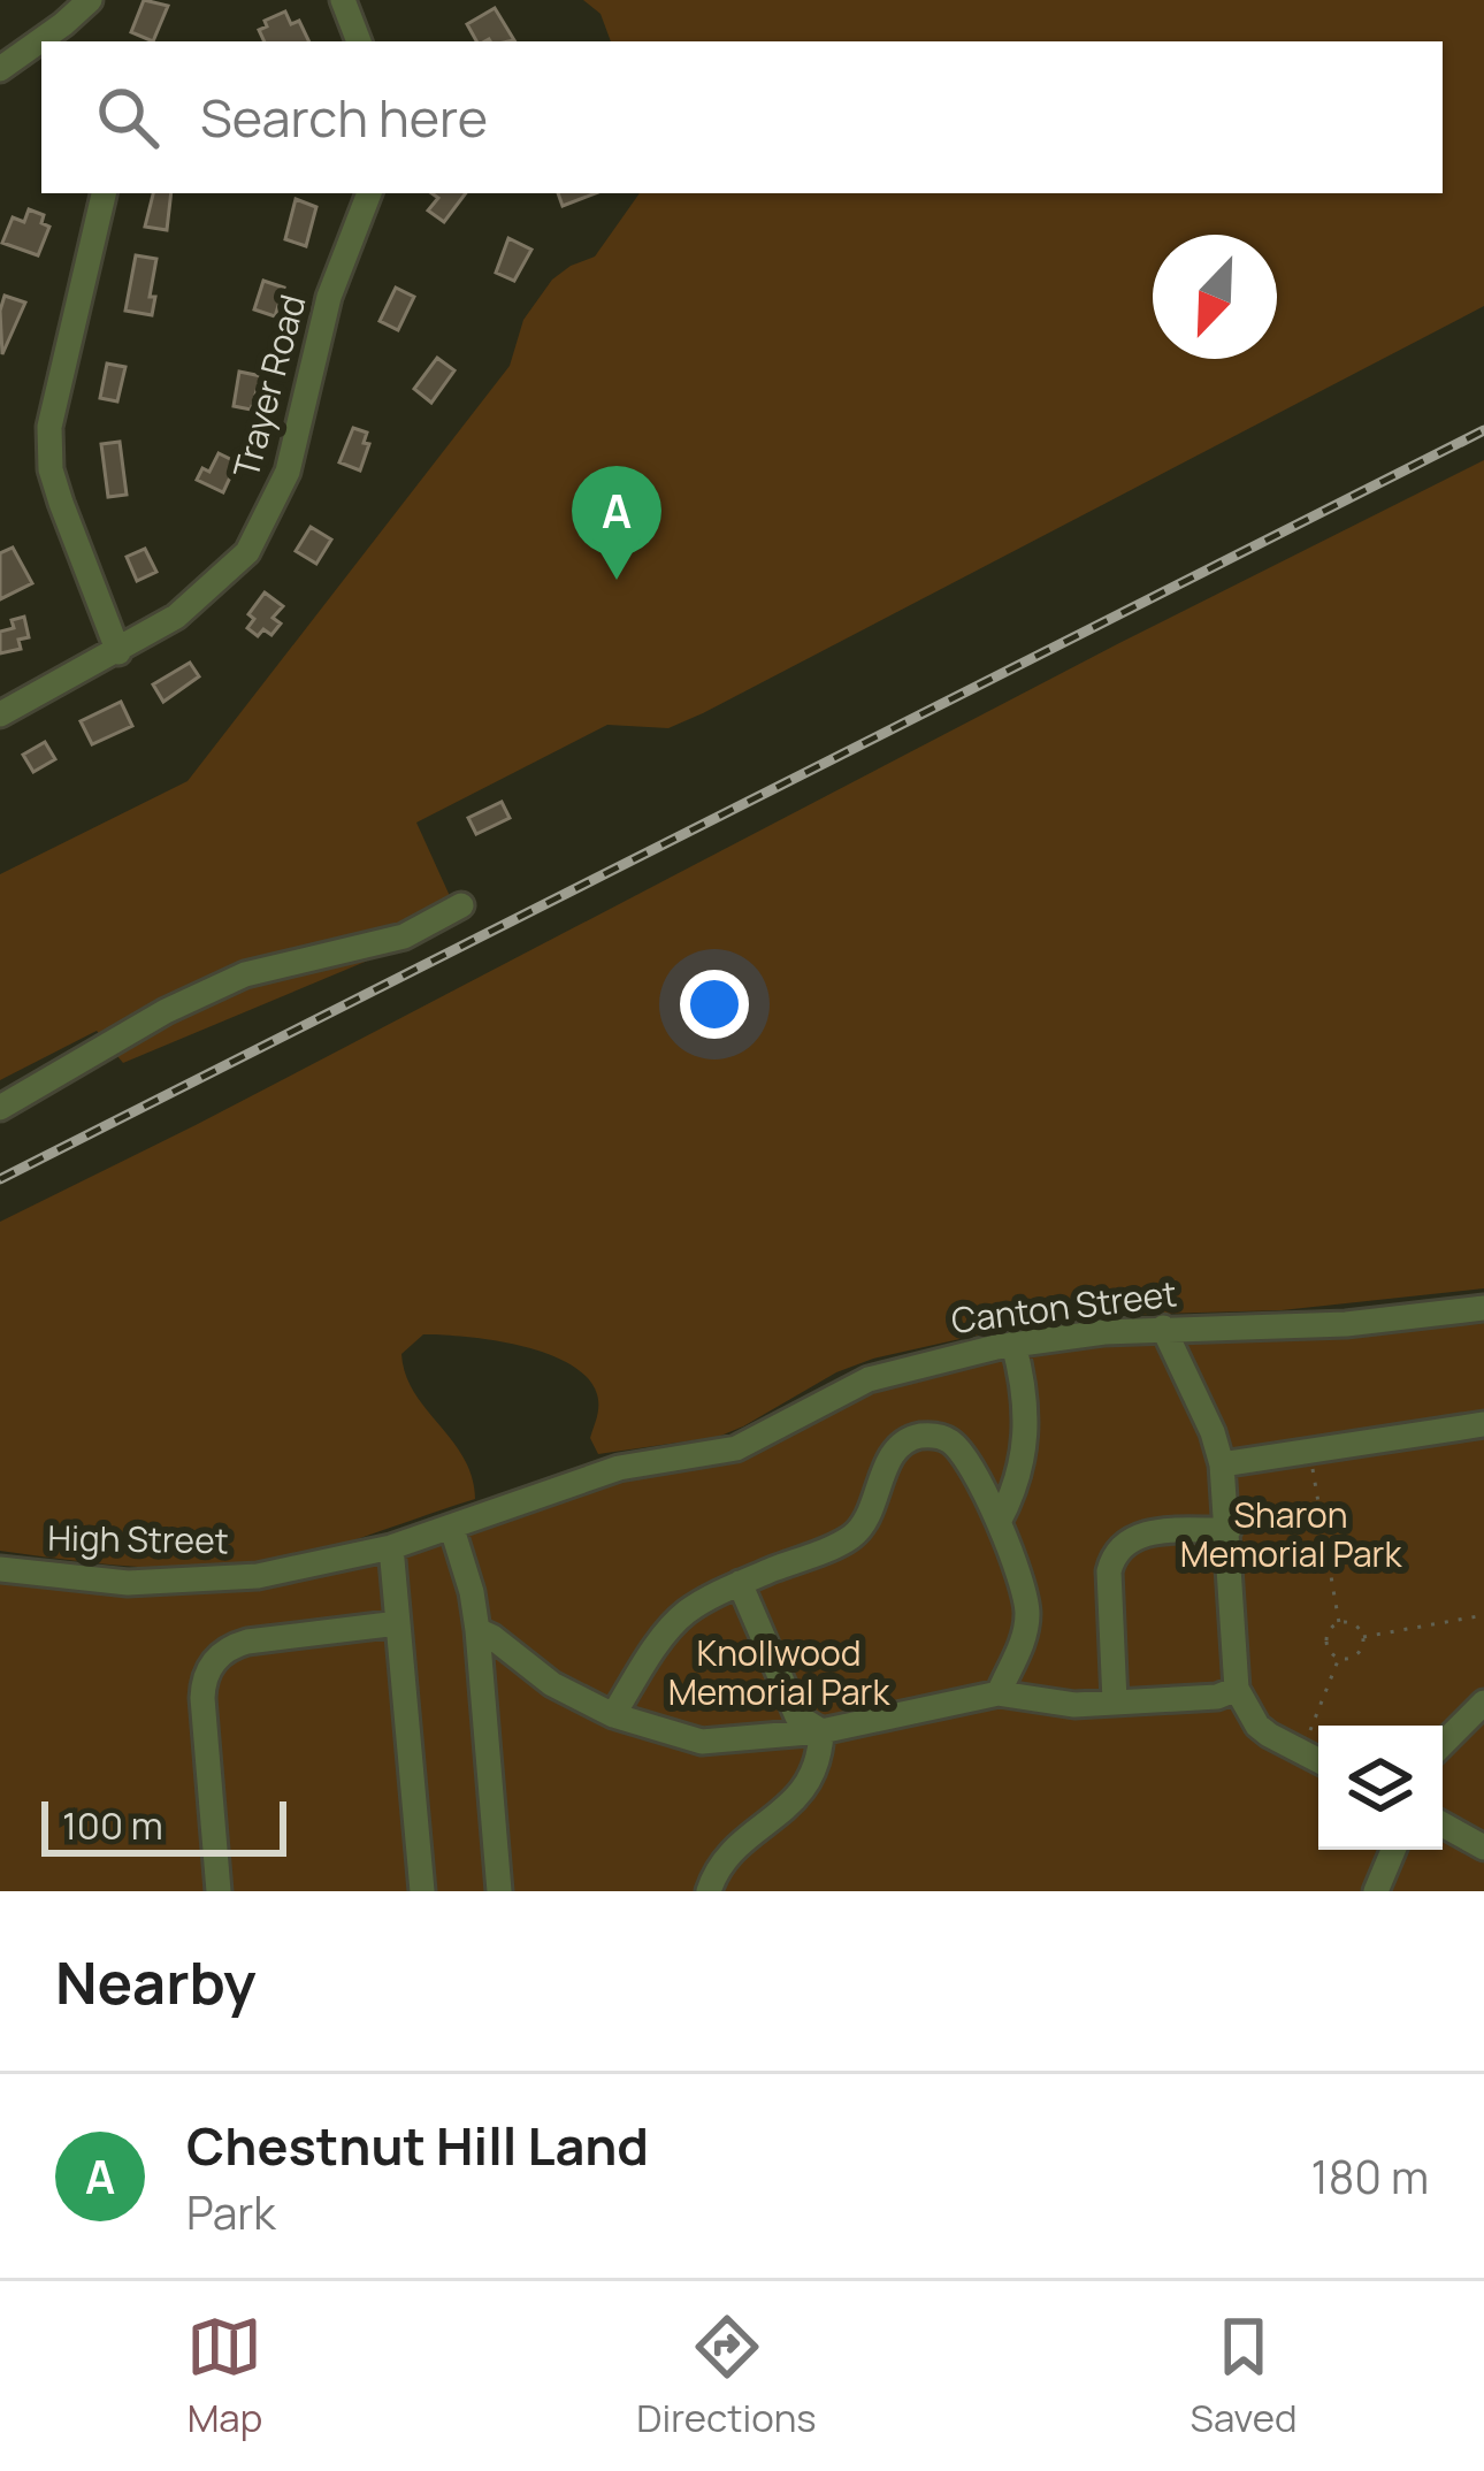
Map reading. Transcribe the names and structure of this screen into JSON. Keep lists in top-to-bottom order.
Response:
{
  "streets": {
    "street": ["Trayer Road", "Canton Street", "High Street"]
  },
  "crossings": [
    ["Canton Street", "High Street"]
  ],
  "parks": ["Sharon Memorial Park", "Knollwood Memorial Park"],
  "scale_bar": "100 m",
  "north": "bottom left",
  "page": {
    "search": "Search here",
    "pins": "A",
    "scale": "100 m",
    "heading": "Nearby",
    "list": [
      {
        "mark": "A",
        "name": "Chestnut Hill Land",
        "note": "Park",
        "value": "180 m"
      }
    ],
    "nav": ["Map", "Directions", "Saved"]
  }
}
